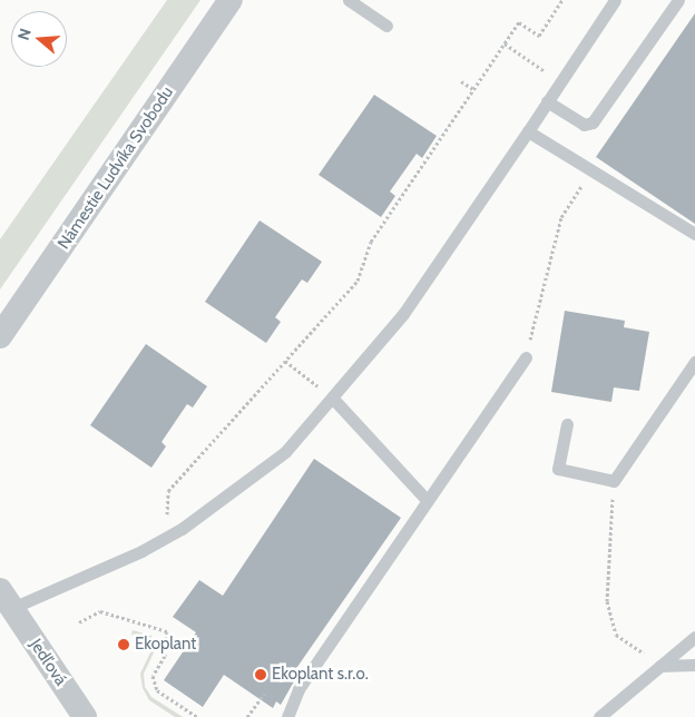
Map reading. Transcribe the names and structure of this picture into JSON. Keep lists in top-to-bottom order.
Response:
{
  "streets": {
    "street": ["Námestie Ludvíka Svobodu", "Jedľová"]
  },
  "places": ["Ekoplant", "Ekoplant s.r.o."],
  "north": "left"
}
